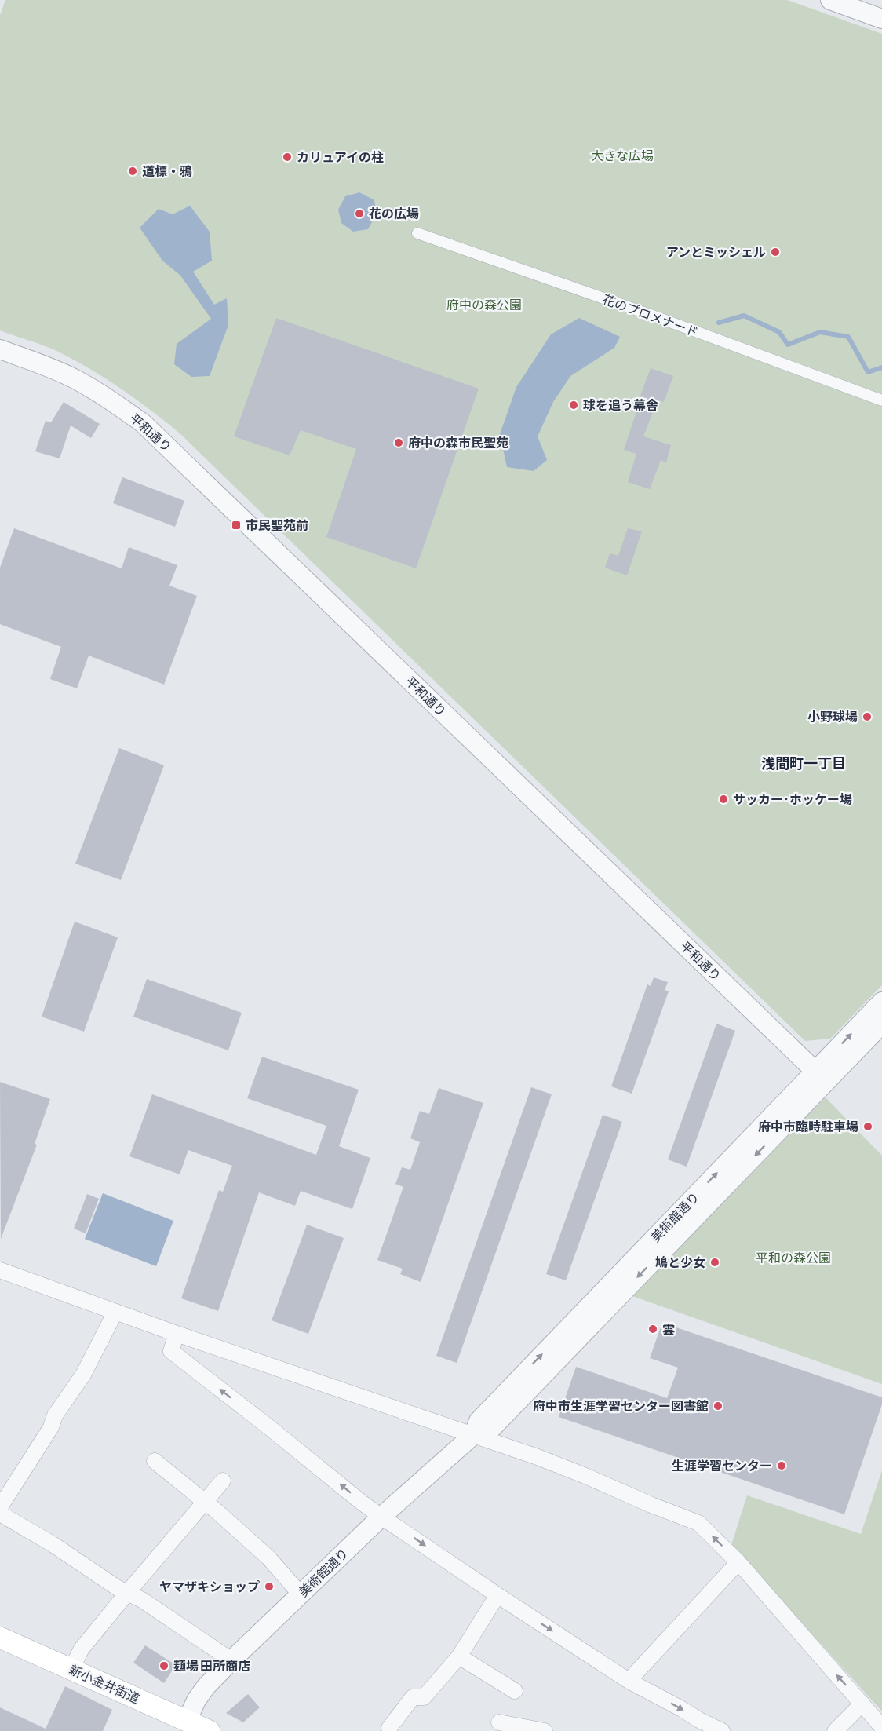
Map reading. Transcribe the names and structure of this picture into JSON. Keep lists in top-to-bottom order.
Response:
{
  "streets": {
    "main road": ["新小金井街道"],
    "street": ["花のプロメナード", "平和通り", "美術館通り"]
  },
  "crossings": [
    ["平和通り", "美術館通り"],
    ["美術館通り", "新小金井街道"]
  ],
  "districts": ["浅間町一丁目"],
  "parks": ["大きな広場", "府中の森公園", "平和の森公園"],
  "places": {
    "other": [
      "カリュアイの柱",
      "道標・鴉",
      "花の広場",
      "アンとミッシェル",
      "球を追う幕舎",
      "府中の森市民聖苑",
      "小野球場",
      "サッカー･ホッケー場",
      "府中市臨時駐車場",
      "鳩と少女",
      "雲",
      "府中市生涯学習センター図書館",
      "生涯学習センター",
      "ヤマザキショップ",
      "麺場 田所商店"
    ],
    "transit": ["市民聖苑前"]
  }
}
